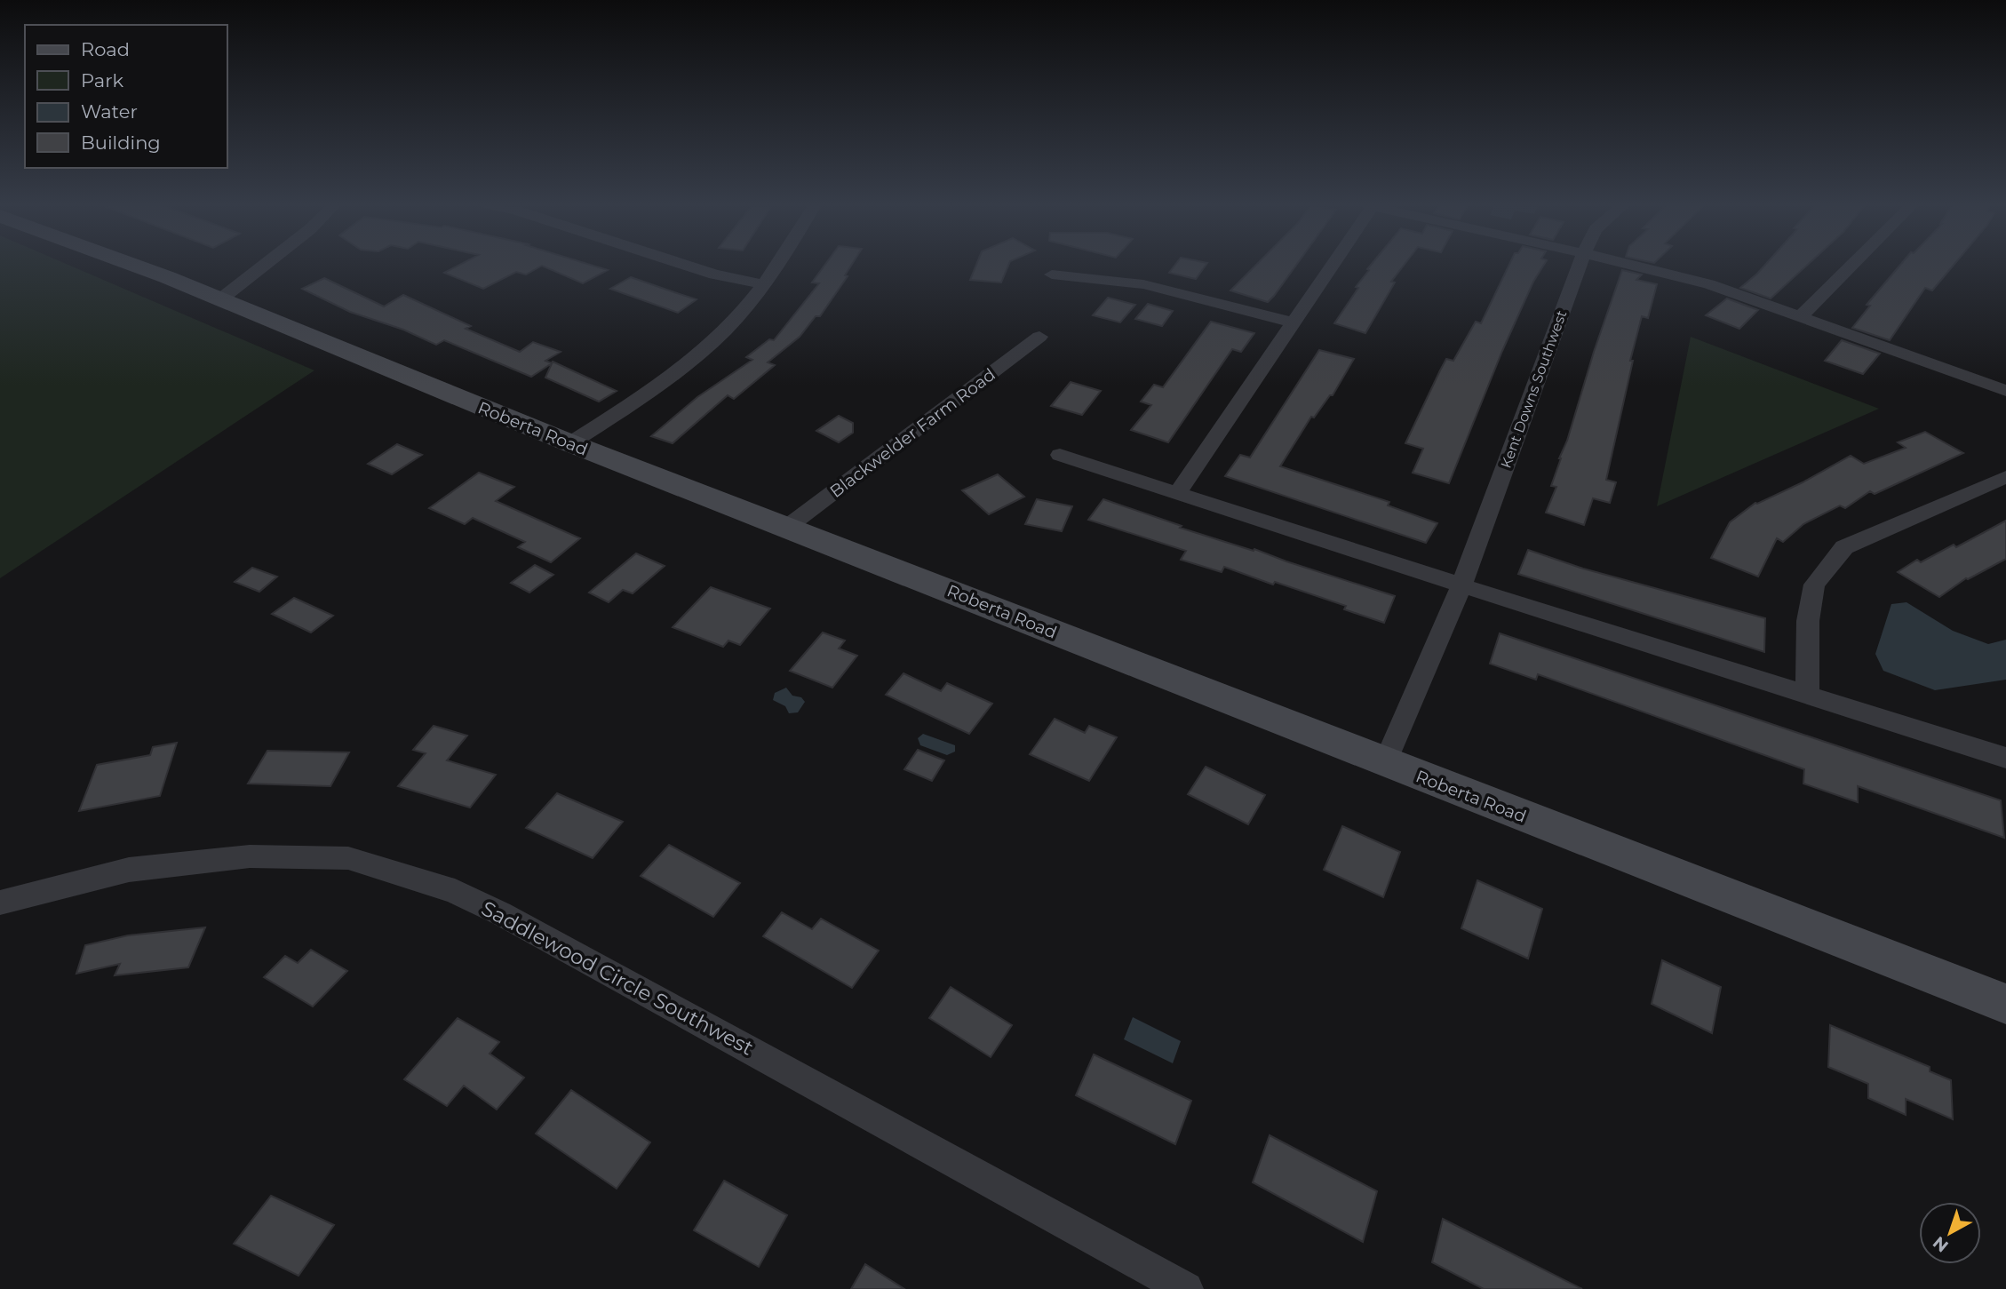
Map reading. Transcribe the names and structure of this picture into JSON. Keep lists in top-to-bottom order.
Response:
{
  "streets": {
    "street": [
      "Kent Downs Southwest",
      "Roberta Road",
      "Blackwelder Farm Road",
      "Saddlewood Circle Southwest"
    ]
  },
  "crossings": [
    ["Kent Downs Southwest", "Roberta Road"],
    ["Roberta Road", "Blackwelder Farm Road"]
  ],
  "legend": [
    "Road",
    "Park",
    "Water",
    "Building"
  ],
  "north": "bottom left"
}
